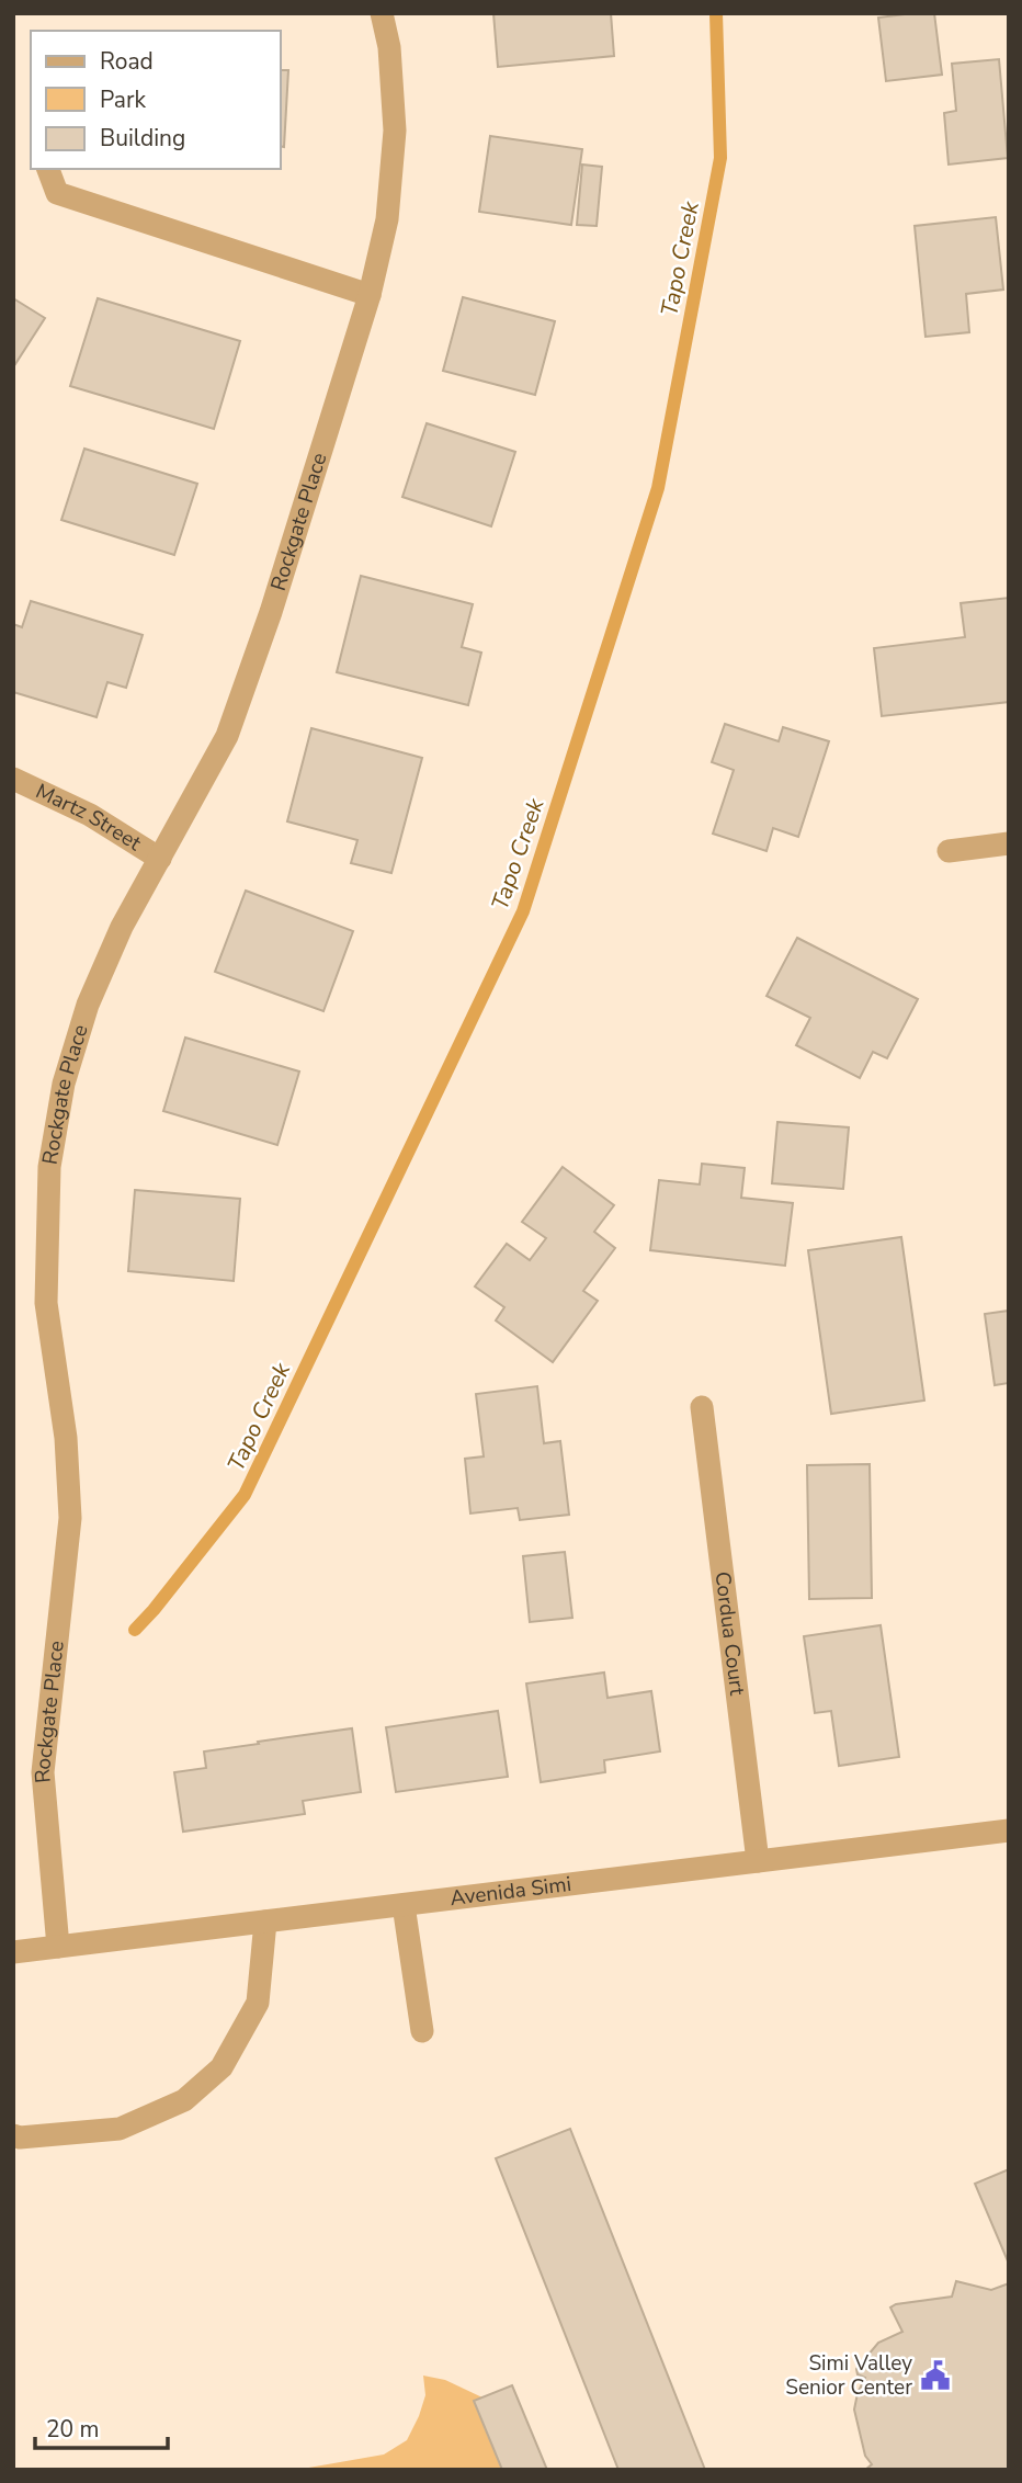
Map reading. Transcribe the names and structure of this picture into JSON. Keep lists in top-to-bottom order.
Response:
{
  "streets": {
    "street": [
      "Rockgate Place",
      "Martz Street",
      "Cordua Court",
      "Avenida Simi"
    ]
  },
  "crossings": [
    ["Rockgate Place", "Martz Street"],
    ["Rockgate Place", "Avenida Simi"],
    ["Cordua Court", "Avenida Simi"]
  ],
  "water": ["Tapo Creek"],
  "places": {
    "public building": ["Simi Valley Senior Center"]
  },
  "legend": ["Road", "Park", "Building"],
  "scale_bar": "20 m"
}
